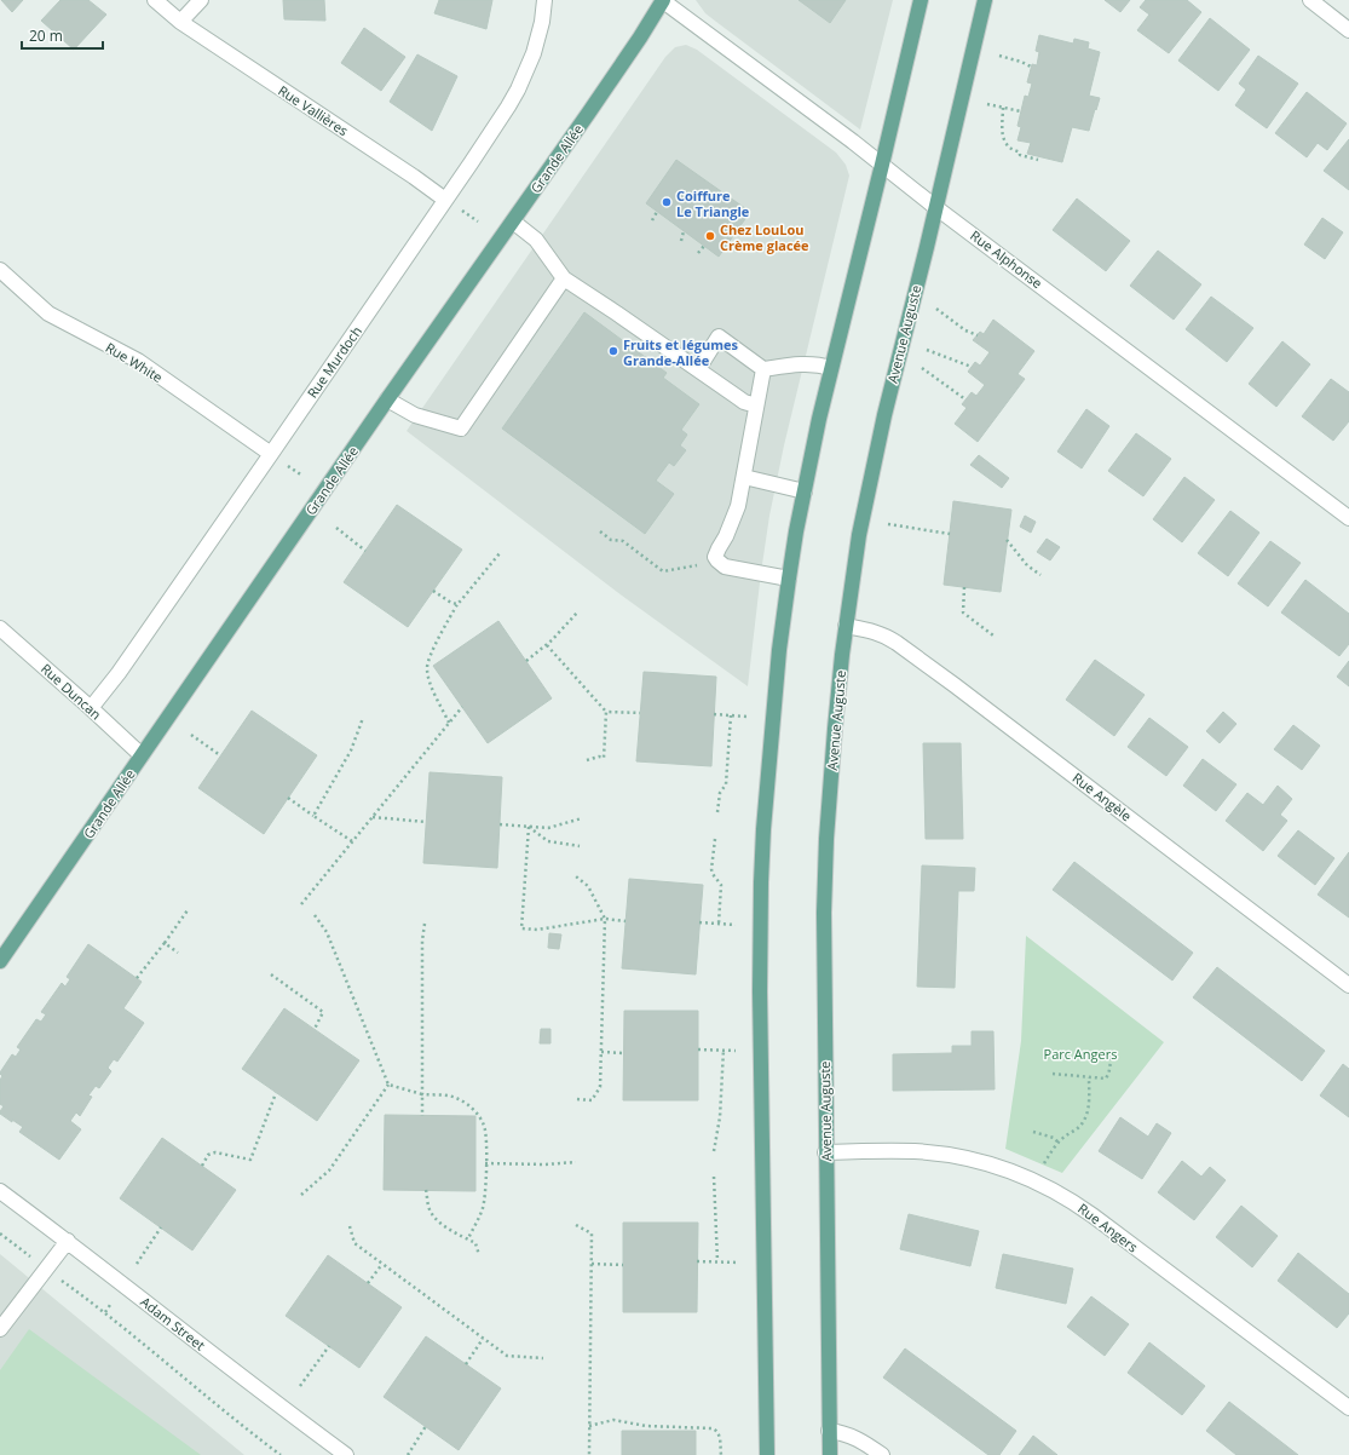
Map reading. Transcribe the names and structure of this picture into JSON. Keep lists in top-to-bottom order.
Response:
{
  "streets": {
    "main road": ["Grande Allée", "Avenue Auguste"],
    "street": [
      "Rue Vallières",
      "Rue Alphonse",
      "Rue White",
      "Rue Murdoch",
      "Rue Duncan",
      "Rue Angèle",
      "Rue Angers",
      "Adam Street"
    ]
  },
  "crossings": [
    ["Rue Vallières", "Rue Murdoch"],
    ["Grande Allée", "Rue Alphonse"],
    ["Grande Allée", "Rue Duncan"],
    ["Rue Alphonse", "Avenue Auguste"],
    ["Avenue Auguste", "Rue Angèle"],
    ["Avenue Auguste", "Rue Angers"],
    ["Rue White", "Rue Murdoch"],
    ["Rue Murdoch", "Rue Duncan"]
  ],
  "parks": ["Parc Angers"],
  "places": ["Coiffure Le Triangle", "Chez LouLou Crème glacée", "Fruits et légumes Grande-Allée"],
  "scale_bar": "20 m"
}
